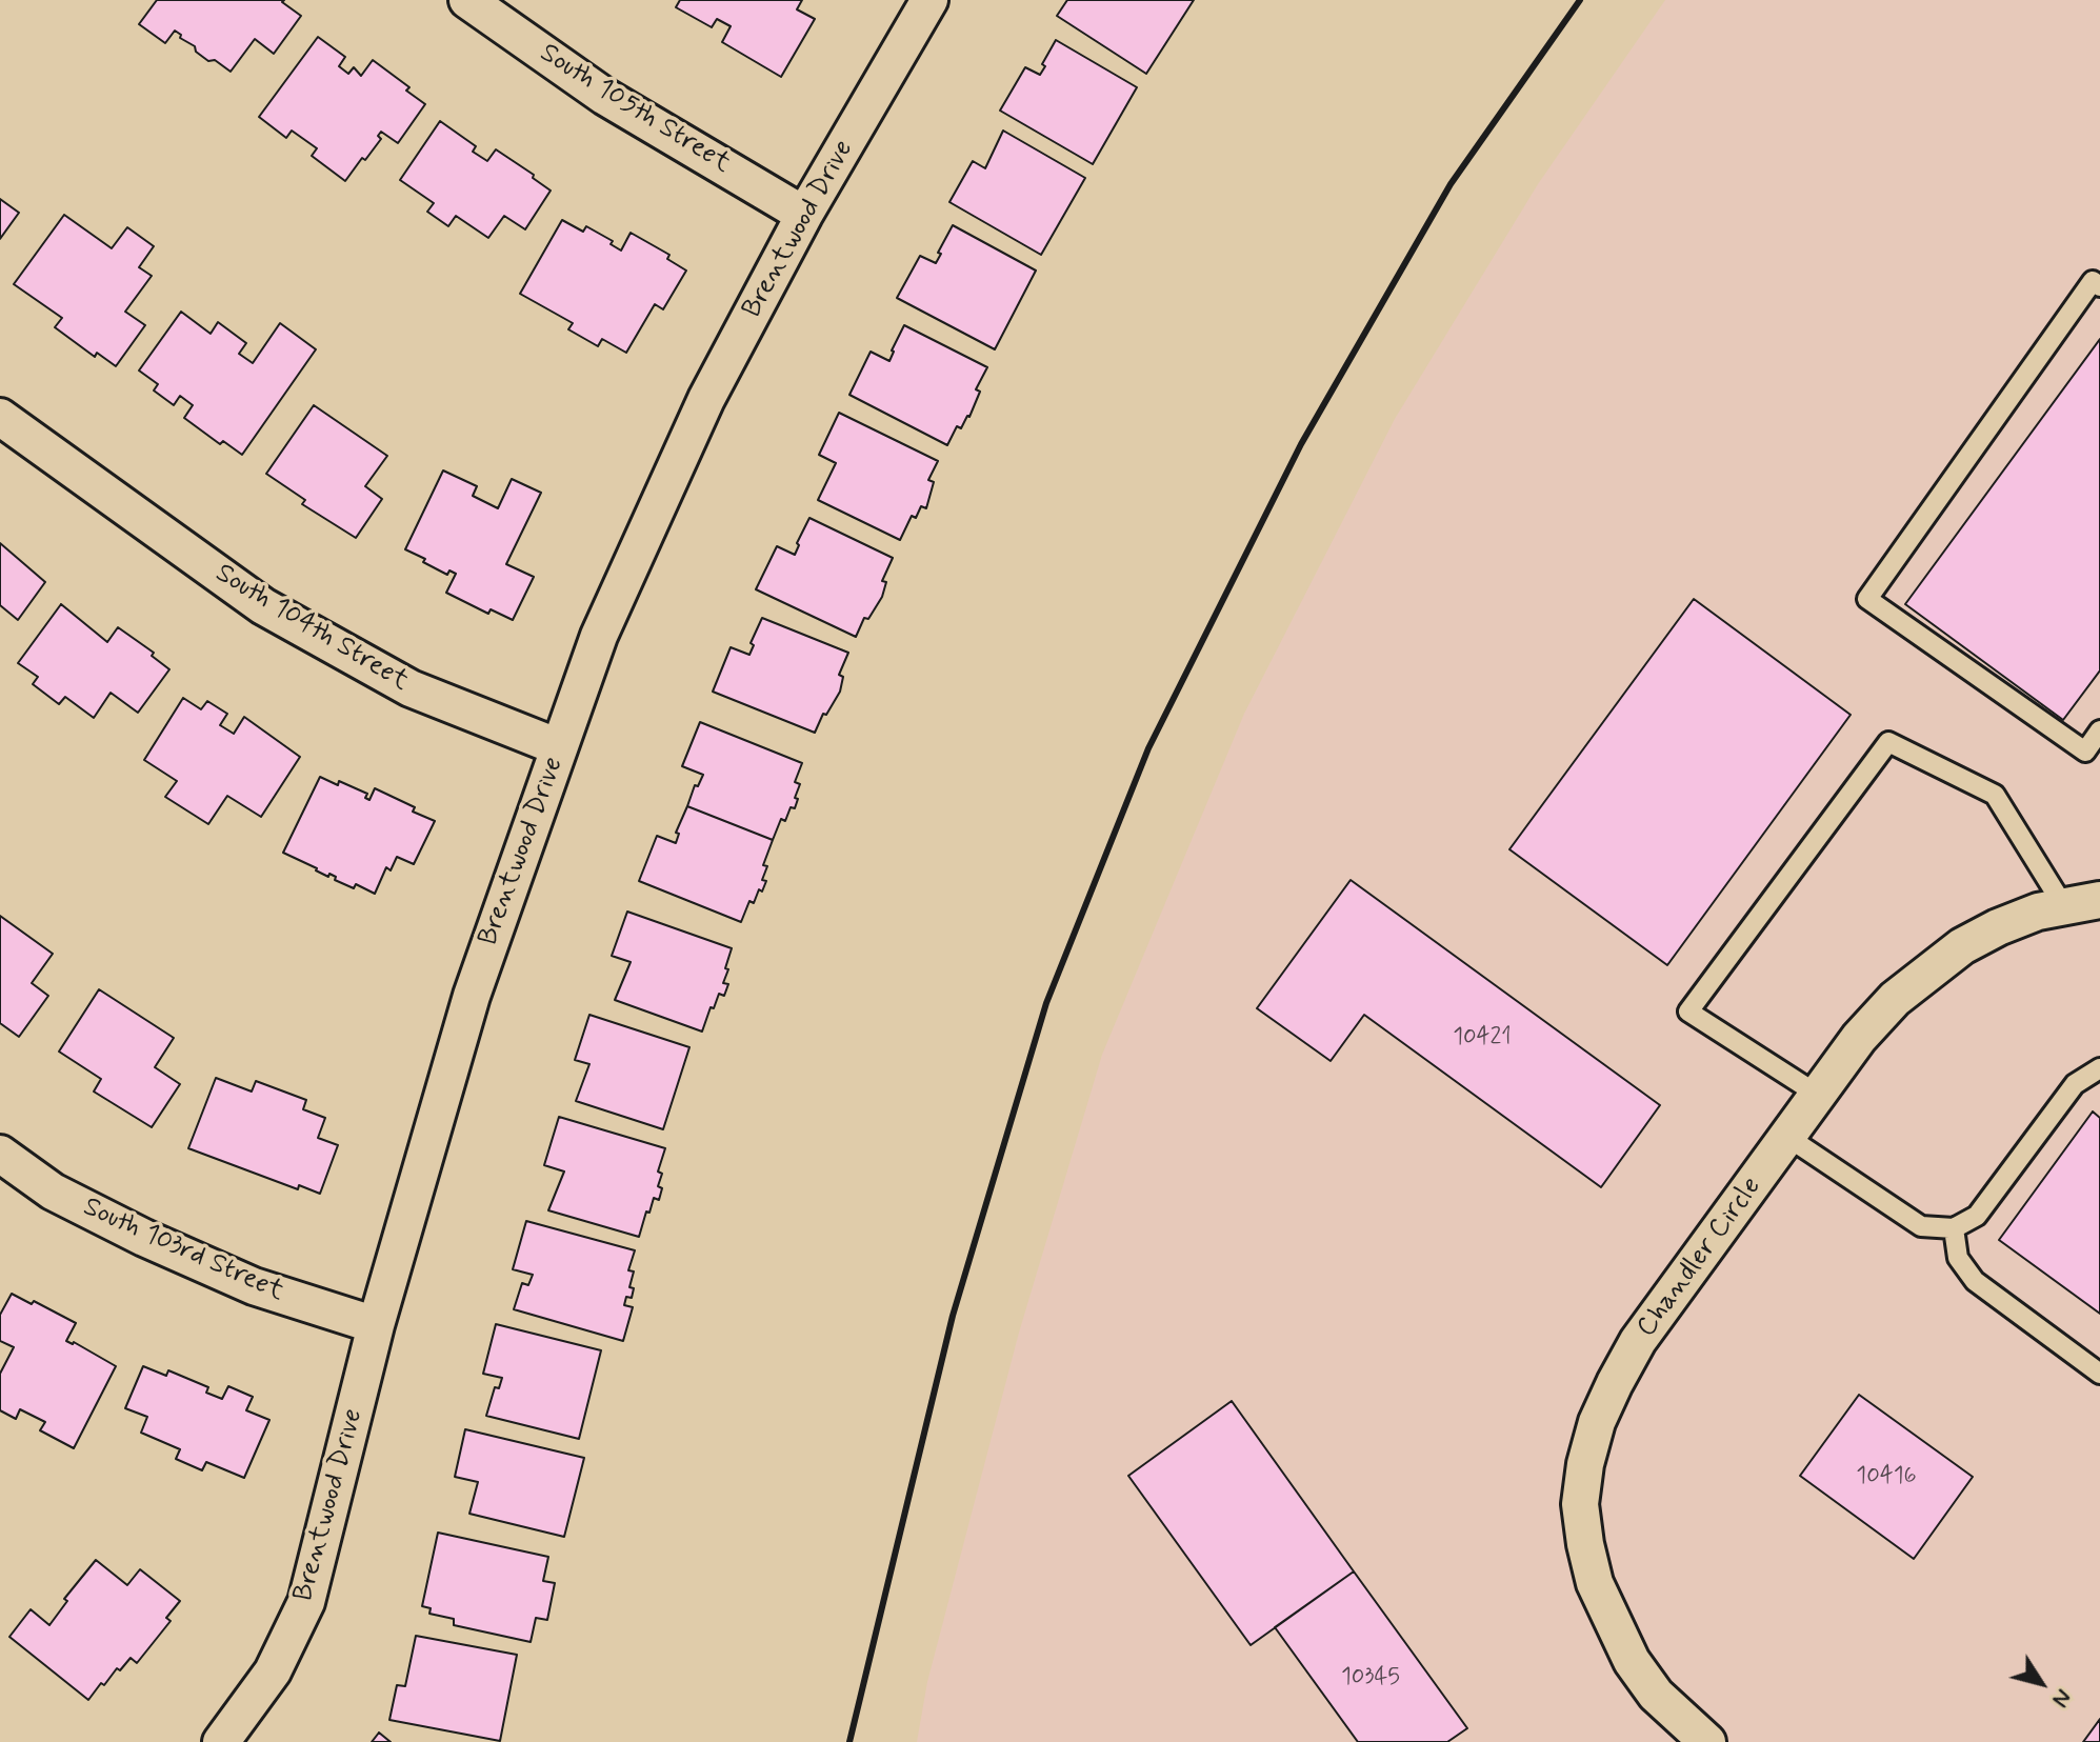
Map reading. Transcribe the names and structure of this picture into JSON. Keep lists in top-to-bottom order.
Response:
{
  "streets": {
    "street": [
      "South 105th Street",
      "Brentwood Drive",
      "South 104th Street",
      "South 103rd Street",
      "Chandler Circle"
    ]
  },
  "crossings": [
    ["South 105th Street", "Brentwood Drive"],
    ["Brentwood Drive", "South 104th Street"],
    ["Brentwood Drive", "South 103rd Street"]
  ],
  "house_numbers": ["10421", "10416", "10345"],
  "north": "bottom right"
}
